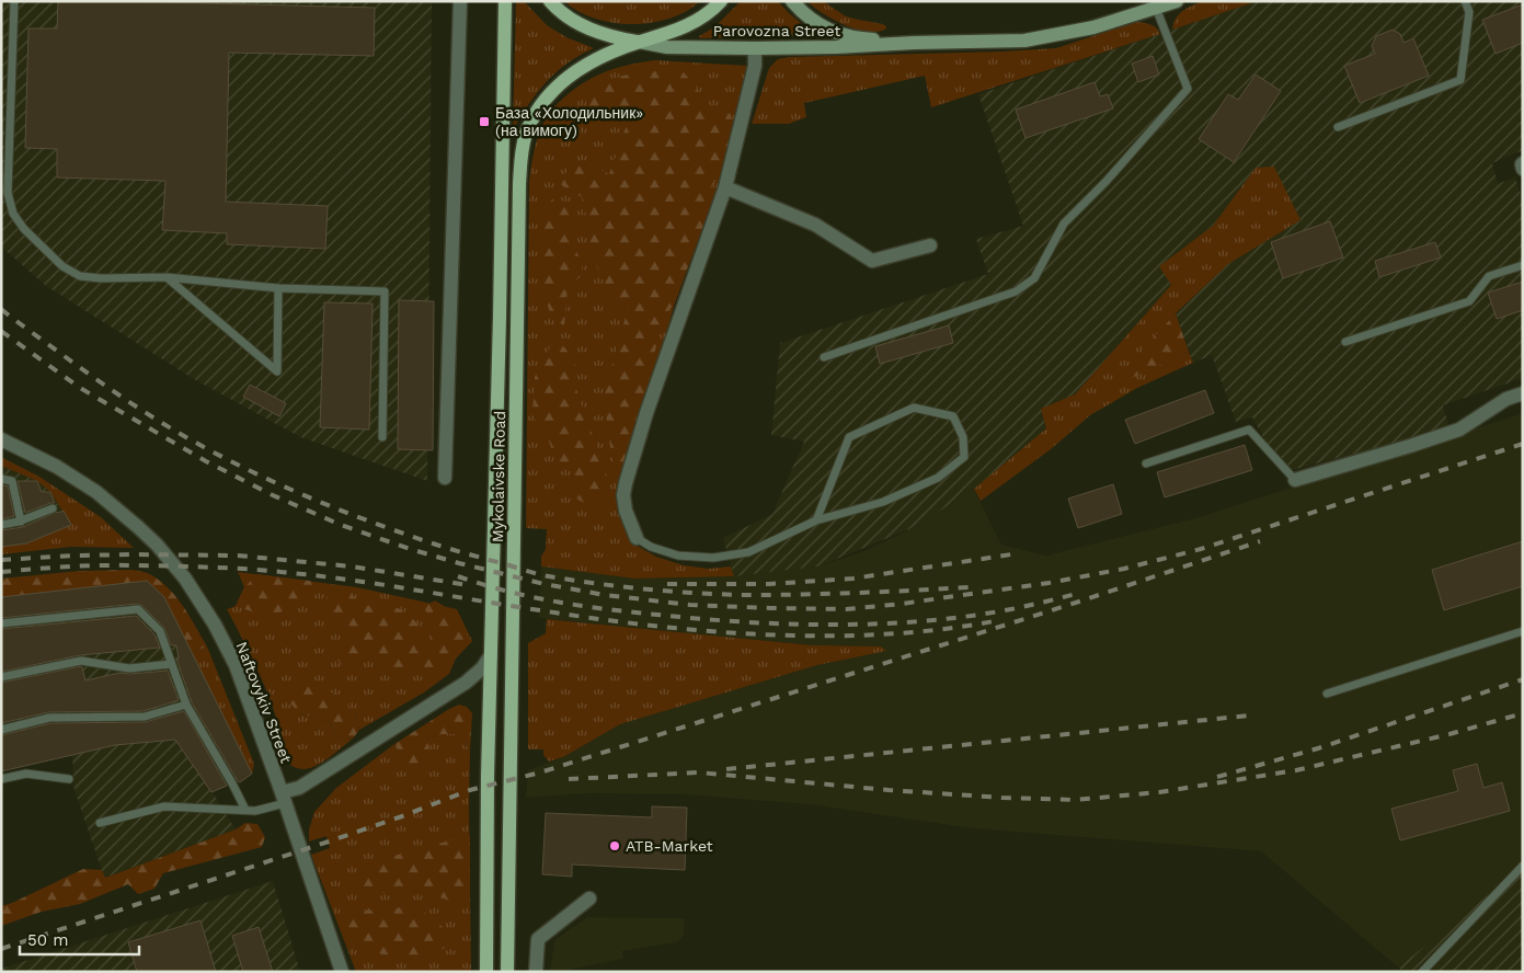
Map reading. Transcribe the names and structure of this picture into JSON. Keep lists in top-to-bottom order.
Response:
{
  "streets": {
    "main road": ["Parovozna Street", "Mykolaivske Road"],
    "street": ["Naftovykiv Street"]
  },
  "crossings": [
    ["Parovozna Street", "Mykolaivske Road"]
  ],
  "places": {
    "transit": ["База «Холодильник» (на вимогу)"],
    "other": ["ATB-Market"]
  },
  "scale_bar": "50 m"
}
